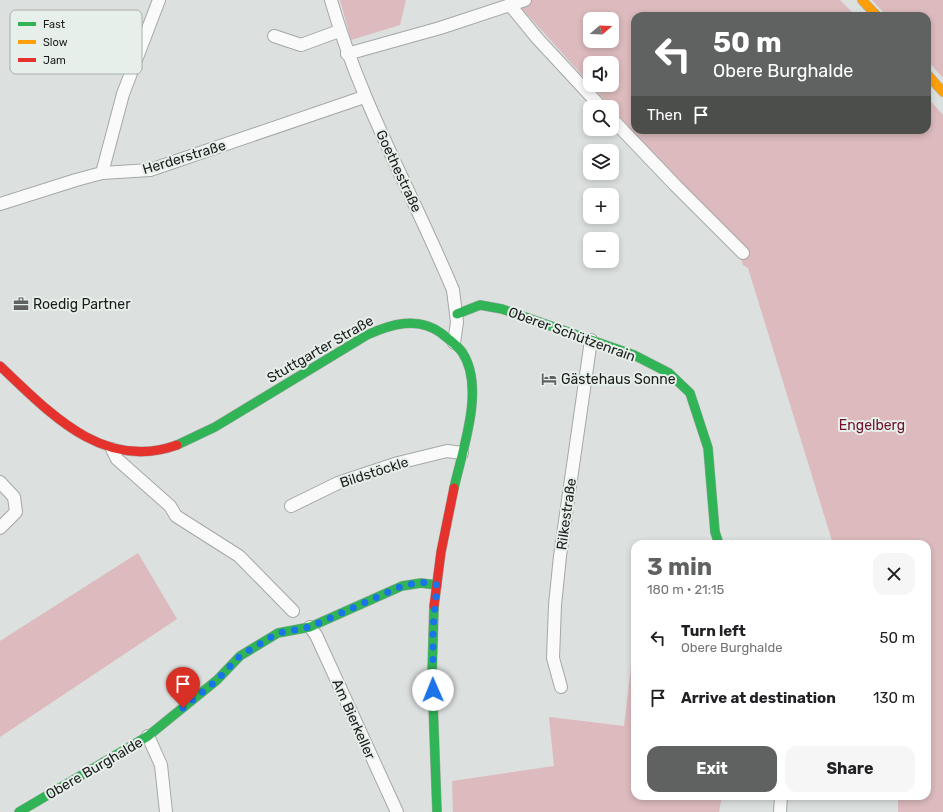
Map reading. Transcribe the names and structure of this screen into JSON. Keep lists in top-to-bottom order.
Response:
{
  "streets": {
    "main road": ["Oberer Schützenrain", "Stuttgarter Straße", "Obere Burghalde"],
    "street": [
      "Herderstraße",
      "Goethestraße",
      "Bildstöckle",
      "Rilkestraße",
      "Am Bierkeller"
    ]
  },
  "crossings": [
    ["Herderstraße", "Goethestraße"],
    ["Goethestraße", "Oberer Schützenrain"],
    ["Goethestraße", "Stuttgarter Straße"],
    ["Oberer Schützenrain", "Rilkestraße"],
    ["Stuttgarter Straße", "Bildstöckle"],
    ["Stuttgarter Straße", "Obere Burghalde"],
    ["Am Bierkeller", "Obere Burghalde"]
  ],
  "parks": ["Engelberg"],
  "places": {
    "office": ["Roedig Partner"],
    "hotel": ["Gästehaus Sonne"]
  },
  "legend": ["Fast", "Slow", "Jam"],
  "north": "right",
  "page": {
    "map_buttons": ["+", "−"],
    "turn": ["50 m", "Obere Burghalde"],
    "then": "Then",
    "heading": ["3 min", "180 m · 21:15"],
    "list": [
      {
        "name": "Turn left",
        "note": "Obere Burghalde",
        "value": "50 m"
      },
      {
        "name": "Arrive at destination",
        "value": "130 m"
      }
    ],
    "buttons": ["Exit", "Share"]
  }
}
